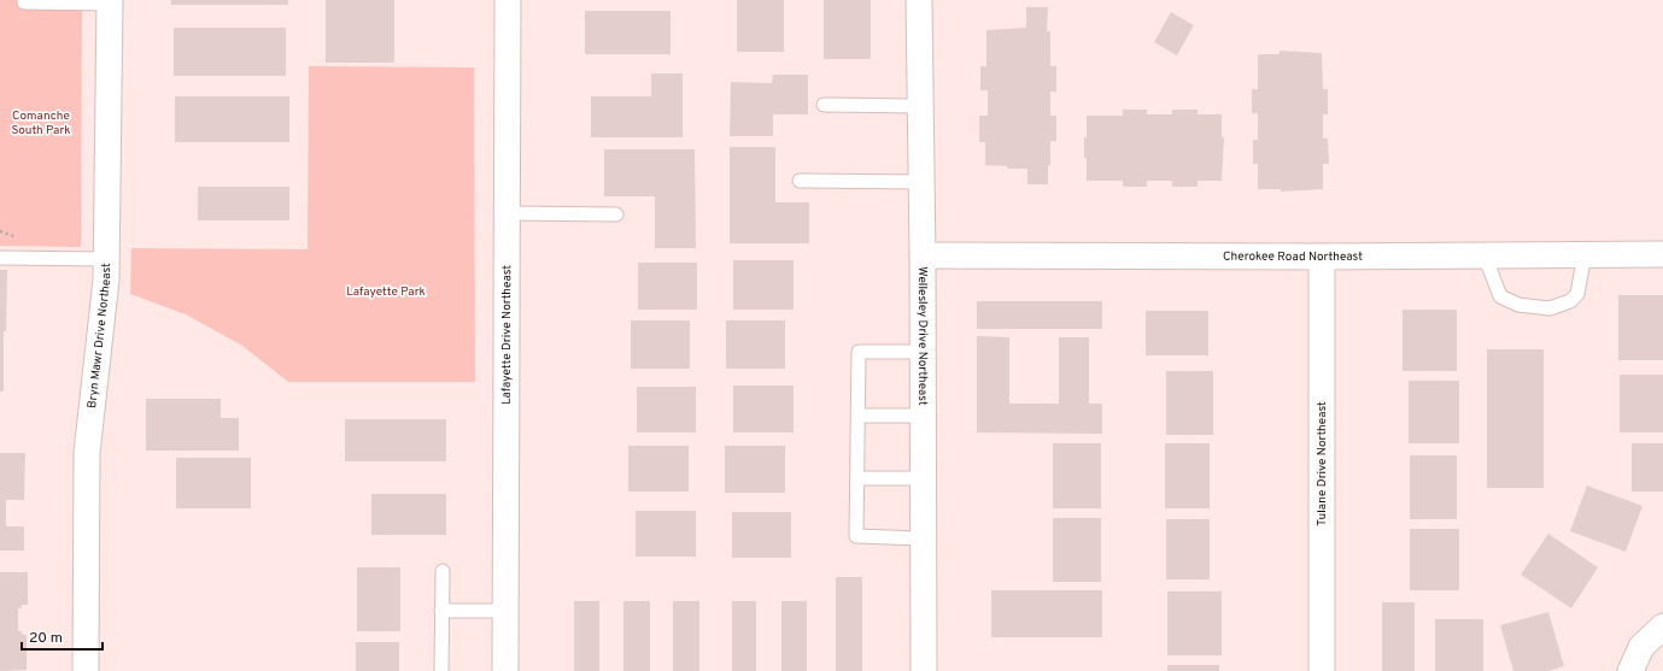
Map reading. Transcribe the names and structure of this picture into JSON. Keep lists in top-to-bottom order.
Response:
{
  "streets": {
    "street": [
      "Cherokee Road Northeast",
      "Lafayette Drive Northeast",
      "Wellesley Drive Northeast",
      "Bryn Mawr Drive Northeast",
      "Tulane Drive Northeast"
    ]
  },
  "crossings": [
    ["Cherokee Road Northeast", "Wellesley Drive Northeast"],
    ["Cherokee Road Northeast", "Tulane Drive Northeast"]
  ],
  "parks": ["Comanche South Park", "Lafayette Park"],
  "scale_bar": "20 m"
}
